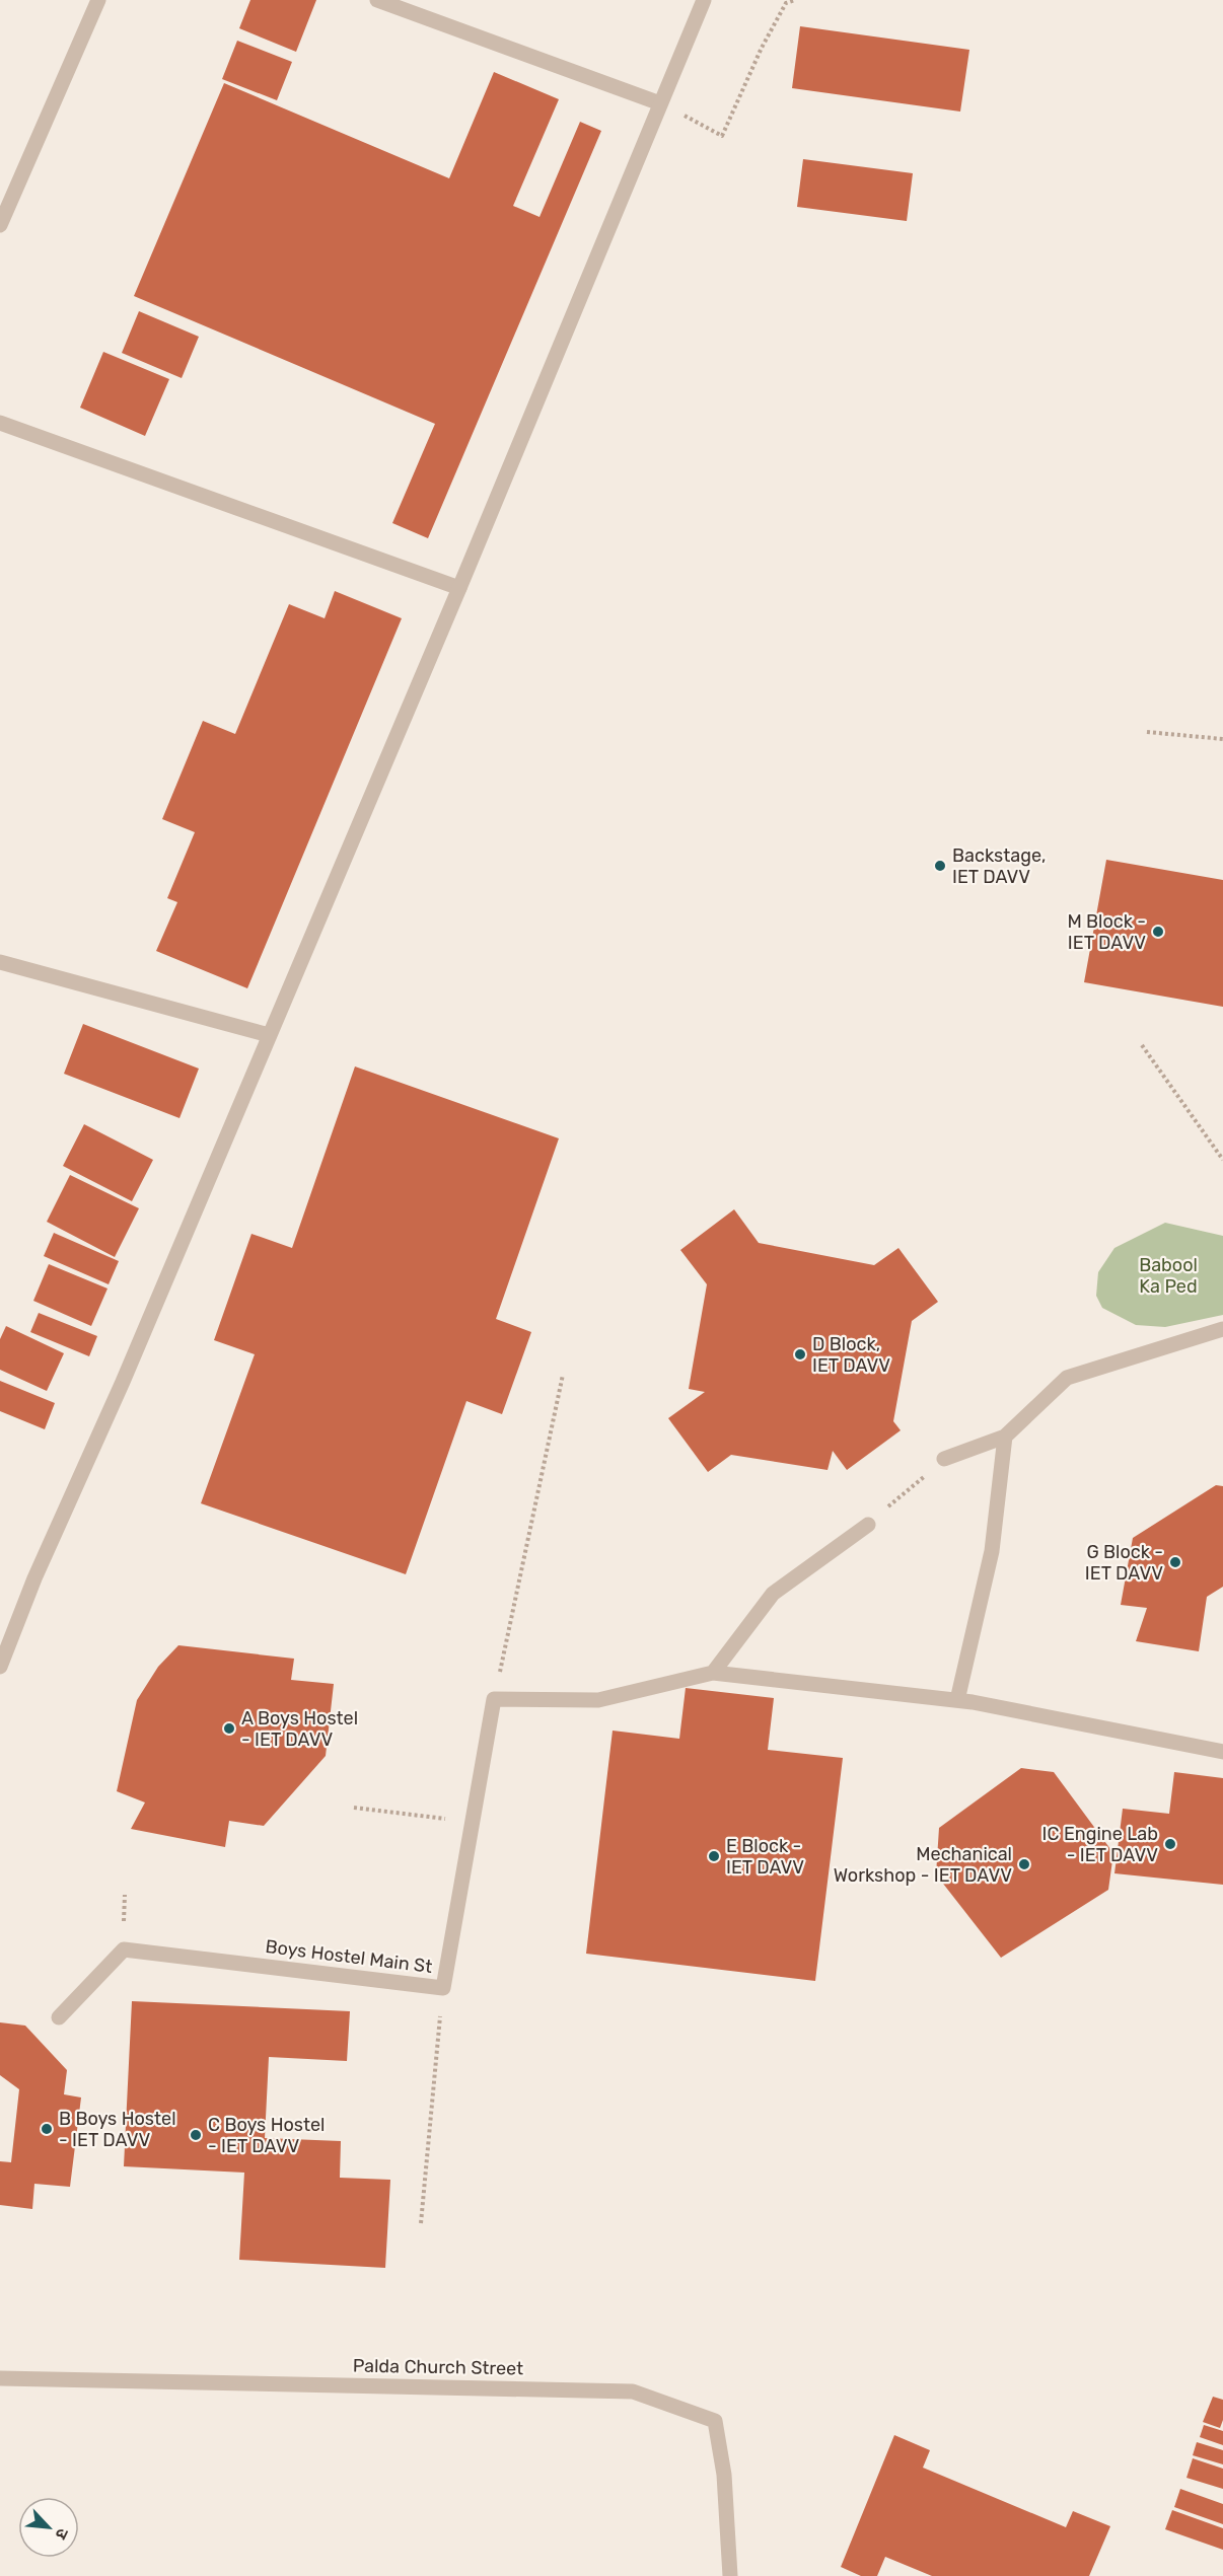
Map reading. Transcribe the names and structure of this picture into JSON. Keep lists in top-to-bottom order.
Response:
{
  "streets": {
    "street": ["Boys Hostel Main St", "Palda Church Street"]
  },
  "parks": ["Babool Ka Ped"],
  "places": [
    "Backstage, IET DAVV",
    "M Block - IET DAVV",
    "D Block, IET DAVV",
    "G Block - IET DAVV",
    "A Boys Hostel - IET DAVV",
    "IC Engine Lab - IET DAVV",
    "E Block - IET DAVV",
    "Mechanical Workshop - IET DAVV",
    "B Boys Hostel - IET DAVV",
    "C Boys Hostel - IET DAVV"
  ],
  "north": "bottom right"
}
